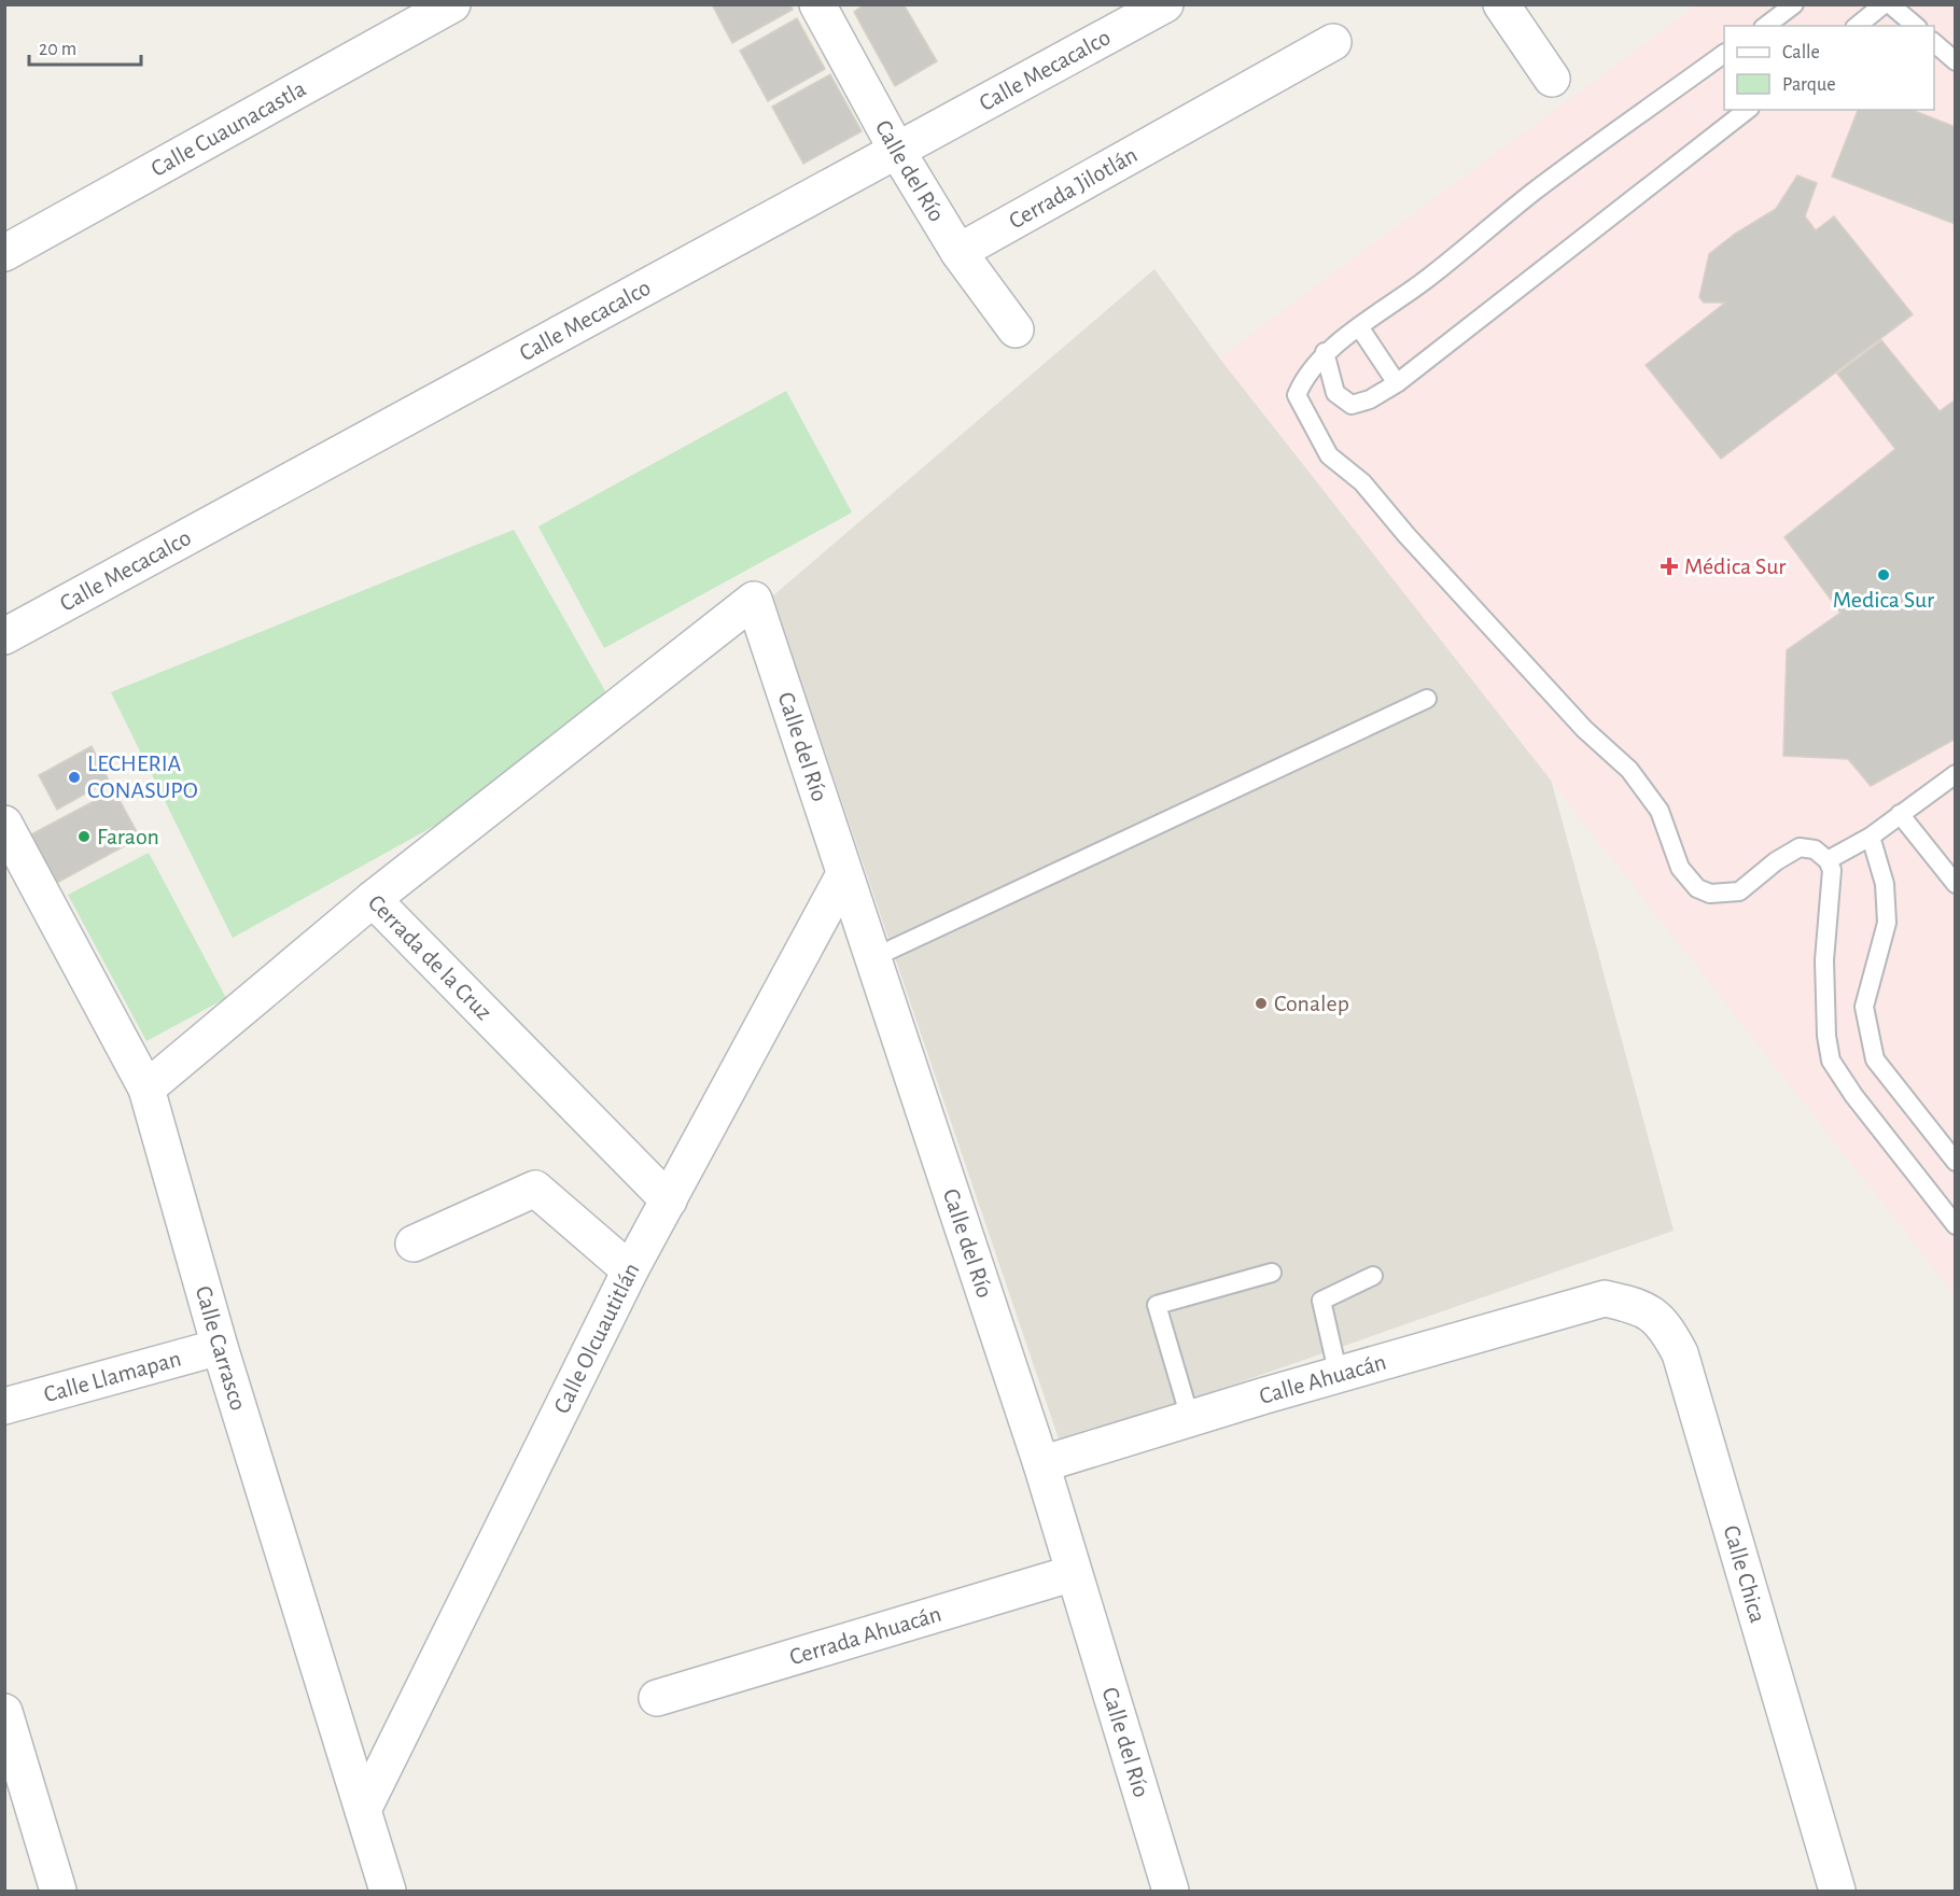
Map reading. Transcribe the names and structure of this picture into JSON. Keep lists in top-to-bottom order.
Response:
{
  "streets": {
    "street": [
      "Calle Mecacalco",
      "Calle Cuaunacastla",
      "Calle del Río",
      "Cerrada Jilotlán",
      "Cerrada de la Cruz",
      "Calle Olcuautitlán",
      "Calle Carrasco",
      "Calle Llamapan",
      "Calle Ahuacán",
      "Calle Chica",
      "Cerrada Ahuacán"
    ]
  },
  "crossings": [
    ["Calle Mecacalco", "Calle del Río"],
    ["Calle del Río", "Cerrada Jilotlán"],
    ["Calle del Río", "Cerrada de la Cruz"],
    ["Calle del Río", "Calle Olcuautitlán"],
    ["Calle del Río", "Calle Ahuacán"],
    ["Calle del Río", "Cerrada Ahuacán"],
    ["Cerrada de la Cruz", "Calle Olcuautitlán"],
    ["Cerrada de la Cruz", "Calle Carrasco"],
    ["Calle Olcuautitlán", "Calle Carrasco"],
    ["Calle Carrasco", "Calle Llamapan"],
    ["Calle Ahuacán", "Calle Chica"]
  ],
  "places": {
    "health": ["Médica Sur"],
    "other": [
      "Medica Sur",
      "LECHERIA CONASUPO",
      "Faraon",
      "Conalep"
    ]
  },
  "legend": ["Calle", "Parque"],
  "scale_bar": "20 m"
}
